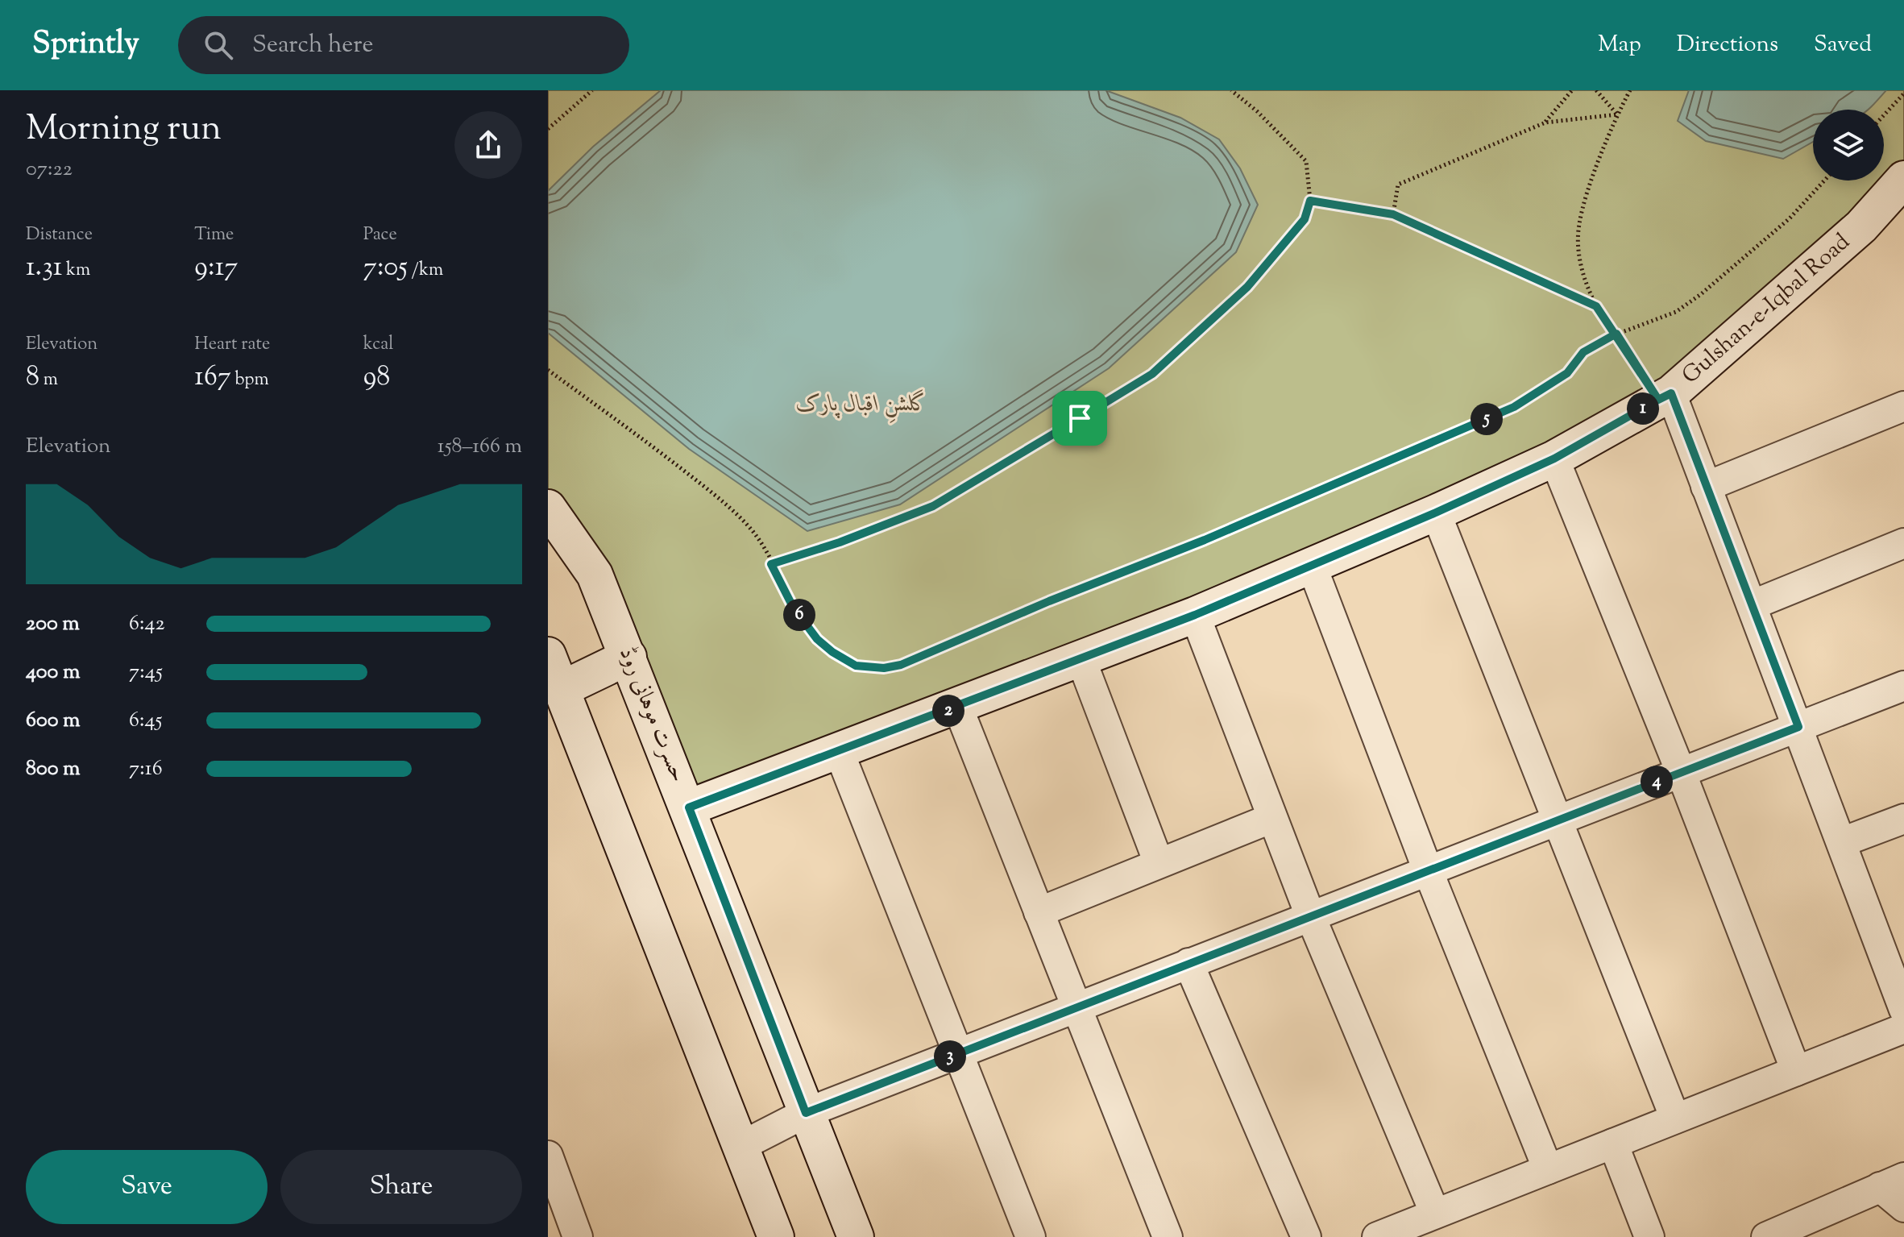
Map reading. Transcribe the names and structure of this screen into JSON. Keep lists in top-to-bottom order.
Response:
{
  "streets": {
    "street": ["Gulshan-e-Iqbal Road", "حسرت موہانی روڈ"]
  },
  "crossings": [
    ["Gulshan-e-Iqbal Road", "حسرت موہانی روڈ"]
  ],
  "parks": ["گلشنِ اقبال پارک"],
  "page": {
    "header": "Sprintly",
    "search": "Search here",
    "nav": ["Map", "Directions", "Saved"],
    "heading": ["Morning run", "07:22"],
    "stats": [
      ["Distance", "1.31 km"],
      ["Time", "9:17"],
      ["Pace", "7:05 /km"],
      ["Elevation", "8 m"],
      ["Heart rate", "167 bpm"],
      ["kcal", "98"]
    ],
    "pins": [
      "1",
      "5",
      "6",
      "2",
      "4",
      "3"
    ],
    "chart": ["Elevation", "158–166 m"],
    "list": [
      {
        "name": "200 m",
        "note": "6:42"
      },
      {
        "name": "400 m",
        "note": "7:45"
      },
      {
        "name": "600 m",
        "note": "6:45"
      },
      {
        "name": "800 m",
        "note": "7:16"
      }
    ],
    "buttons": ["Save", "Share"]
  }
}
